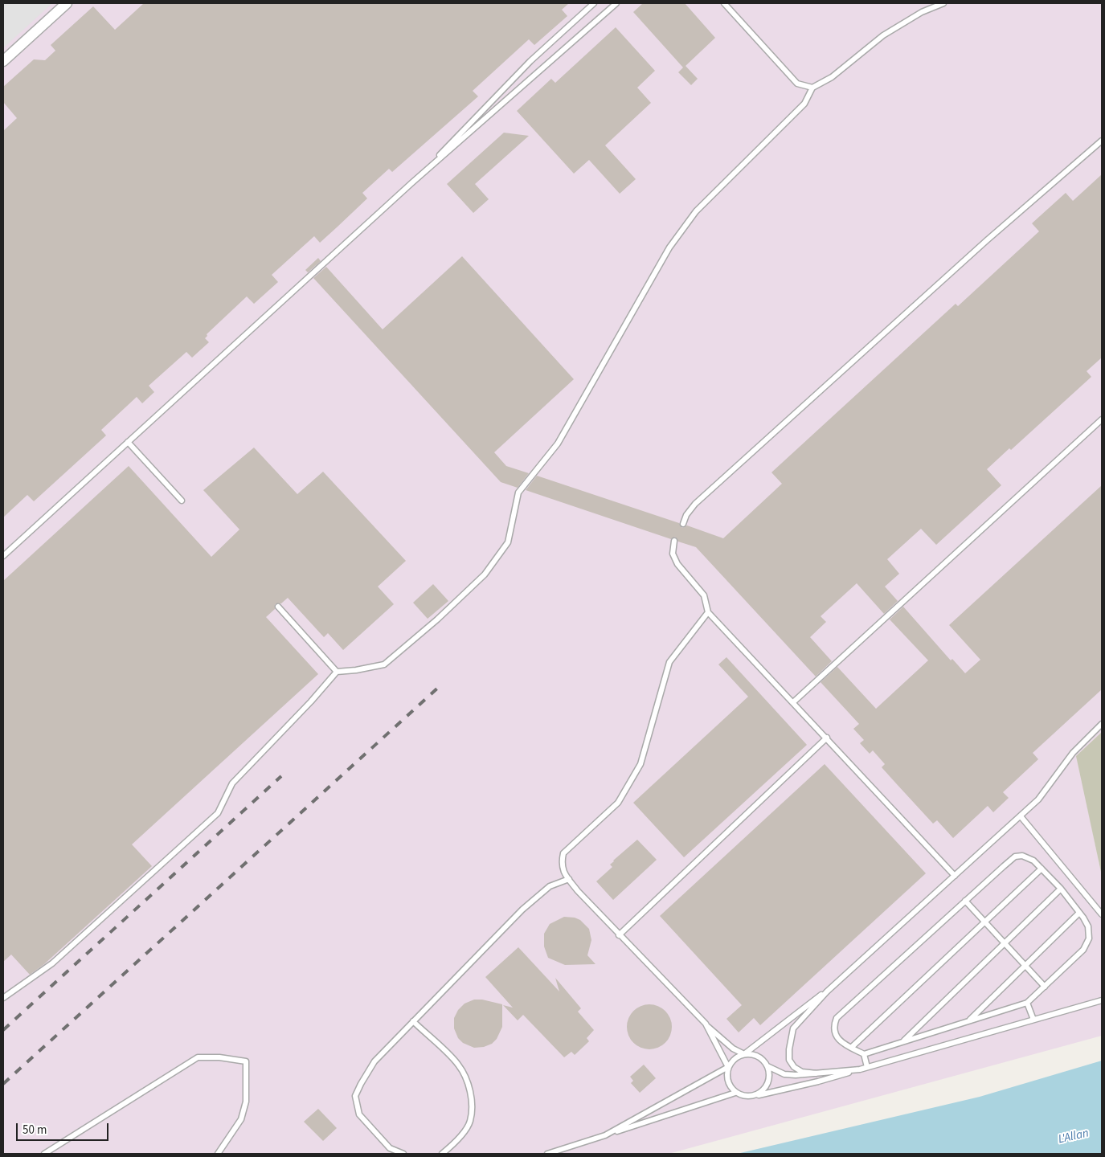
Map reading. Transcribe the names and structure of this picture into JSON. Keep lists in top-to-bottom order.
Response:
{
  "water": ["L'Allan"],
  "scale_bar": "50 m"
}
